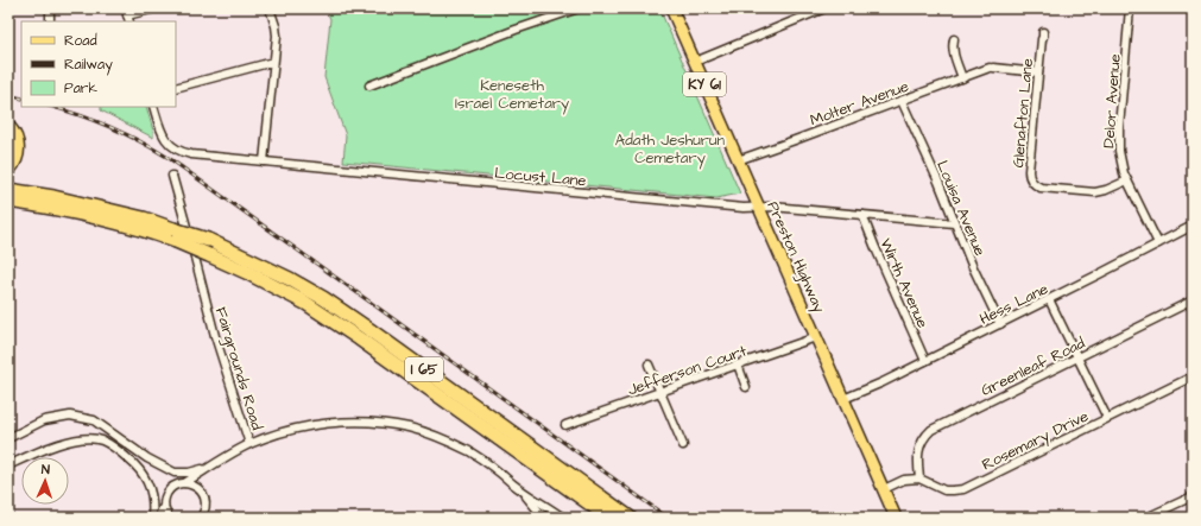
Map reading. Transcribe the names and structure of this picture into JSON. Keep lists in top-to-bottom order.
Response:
{
  "streets": {
    "highway": ["I 65"],
    "main road": ["KY 61", "Preston Highway"],
    "street": [
      "Delor Avenue",
      "Molter Avenue",
      "Glenafton Lane",
      "Locust Lane",
      "Louisa Avenue",
      "Wirth Avenue",
      "Hess Lane",
      "Greenleaf Road",
      "Fairgrounds Road",
      "Jefferson Court",
      "Rosemary Drive"
    ]
  },
  "crossings": [
    ["Delor Avenue", "Glenafton Lane"],
    ["Delor Avenue", "Hess Lane"],
    ["Molter Avenue", "Glenafton Lane"],
    ["Molter Avenue", "Louisa Avenue"],
    ["Molter Avenue", "Preston Highway"],
    ["Locust Lane", "Louisa Avenue"],
    ["Locust Lane", "Preston Highway"],
    ["Locust Lane", "Wirth Avenue"],
    ["Louisa Avenue", "Hess Lane"],
    ["Preston Highway", "Hess Lane"],
    ["Preston Highway", "Jefferson Court"],
    ["Wirth Avenue", "Hess Lane"],
    ["Greenleaf Road", "Rosemary Drive"]
  ],
  "parks": ["Keneseth Israel Cemetary", "Adath Jeshurun Cemetary"],
  "legend": ["Road", "Railway", "Park"],
  "north": "top"
}
